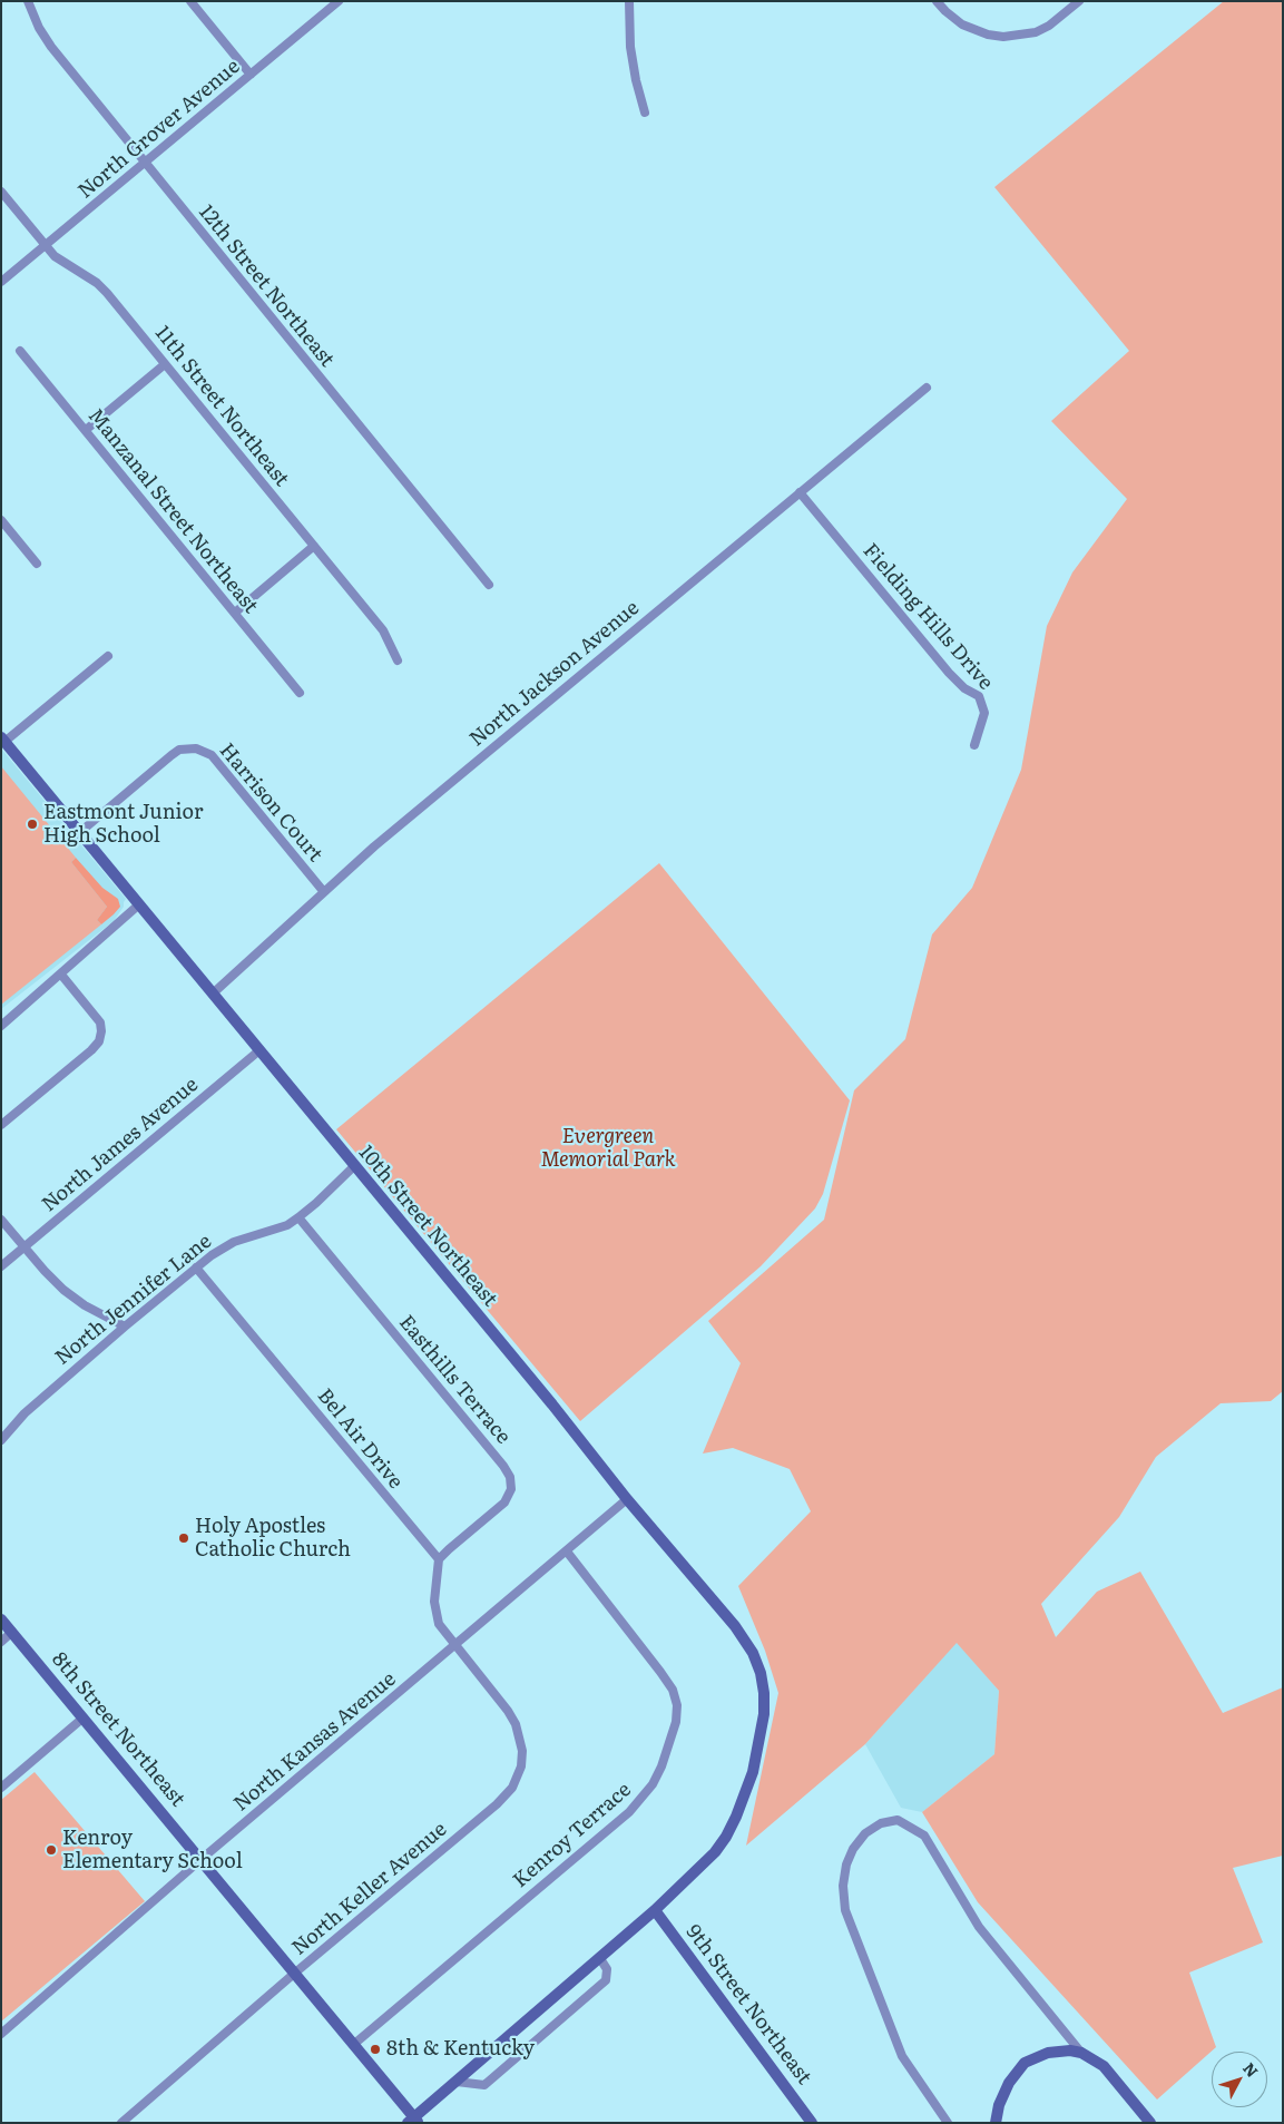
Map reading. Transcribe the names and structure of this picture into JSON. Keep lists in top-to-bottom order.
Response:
{
  "streets": {
    "main road": ["10th Street Northeast", "8th Street Northeast", "9th Street Northeast"],
    "street": [
      "North Grover Avenue",
      "12th Street Northeast",
      "11th Street Northeast",
      "Manzanal Street Northeast",
      "Fielding Hills Drive",
      "North Jackson Avenue",
      "Harrison Court",
      "North James Avenue",
      "North Jennifer Lane",
      "Easthills Terrace",
      "Bel Air Drive",
      "North Kansas Avenue",
      "Kenroy Terrace",
      "North Keller Avenue"
    ]
  },
  "crossings": [
    ["North Grover Avenue", "12th Street Northeast"],
    ["North Grover Avenue", "11th Street Northeast"],
    ["Fielding Hills Drive", "North Jackson Avenue"],
    ["North Jackson Avenue", "Harrison Court"],
    ["North Jackson Avenue", "10th Street Northeast"],
    ["Harrison Court", "10th Street Northeast"],
    ["North James Avenue", "10th Street Northeast"],
    ["10th Street Northeast", "North Jennifer Lane"],
    ["10th Street Northeast", "8th Street Northeast"],
    ["10th Street Northeast", "North Kansas Avenue"],
    ["10th Street Northeast", "9th Street Northeast"],
    ["North Jennifer Lane", "Easthills Terrace"],
    ["North Jennifer Lane", "Bel Air Drive"],
    ["Easthills Terrace", "Bel Air Drive"],
    ["8th Street Northeast", "North Kansas Avenue"],
    ["8th Street Northeast", "Kenroy Terrace"],
    ["8th Street Northeast", "North Keller Avenue"],
    ["North Kansas Avenue", "Kenroy Terrace"],
    ["North Kansas Avenue", "North Keller Avenue"]
  ],
  "parks": ["Evergreen Memorial Park"],
  "places": [
    "Eastmont Junior High School",
    "Holy Apostles Catholic Church",
    "Kenroy Elementary School",
    "8th & Kentucky"
  ],
  "north": "top right"
}
